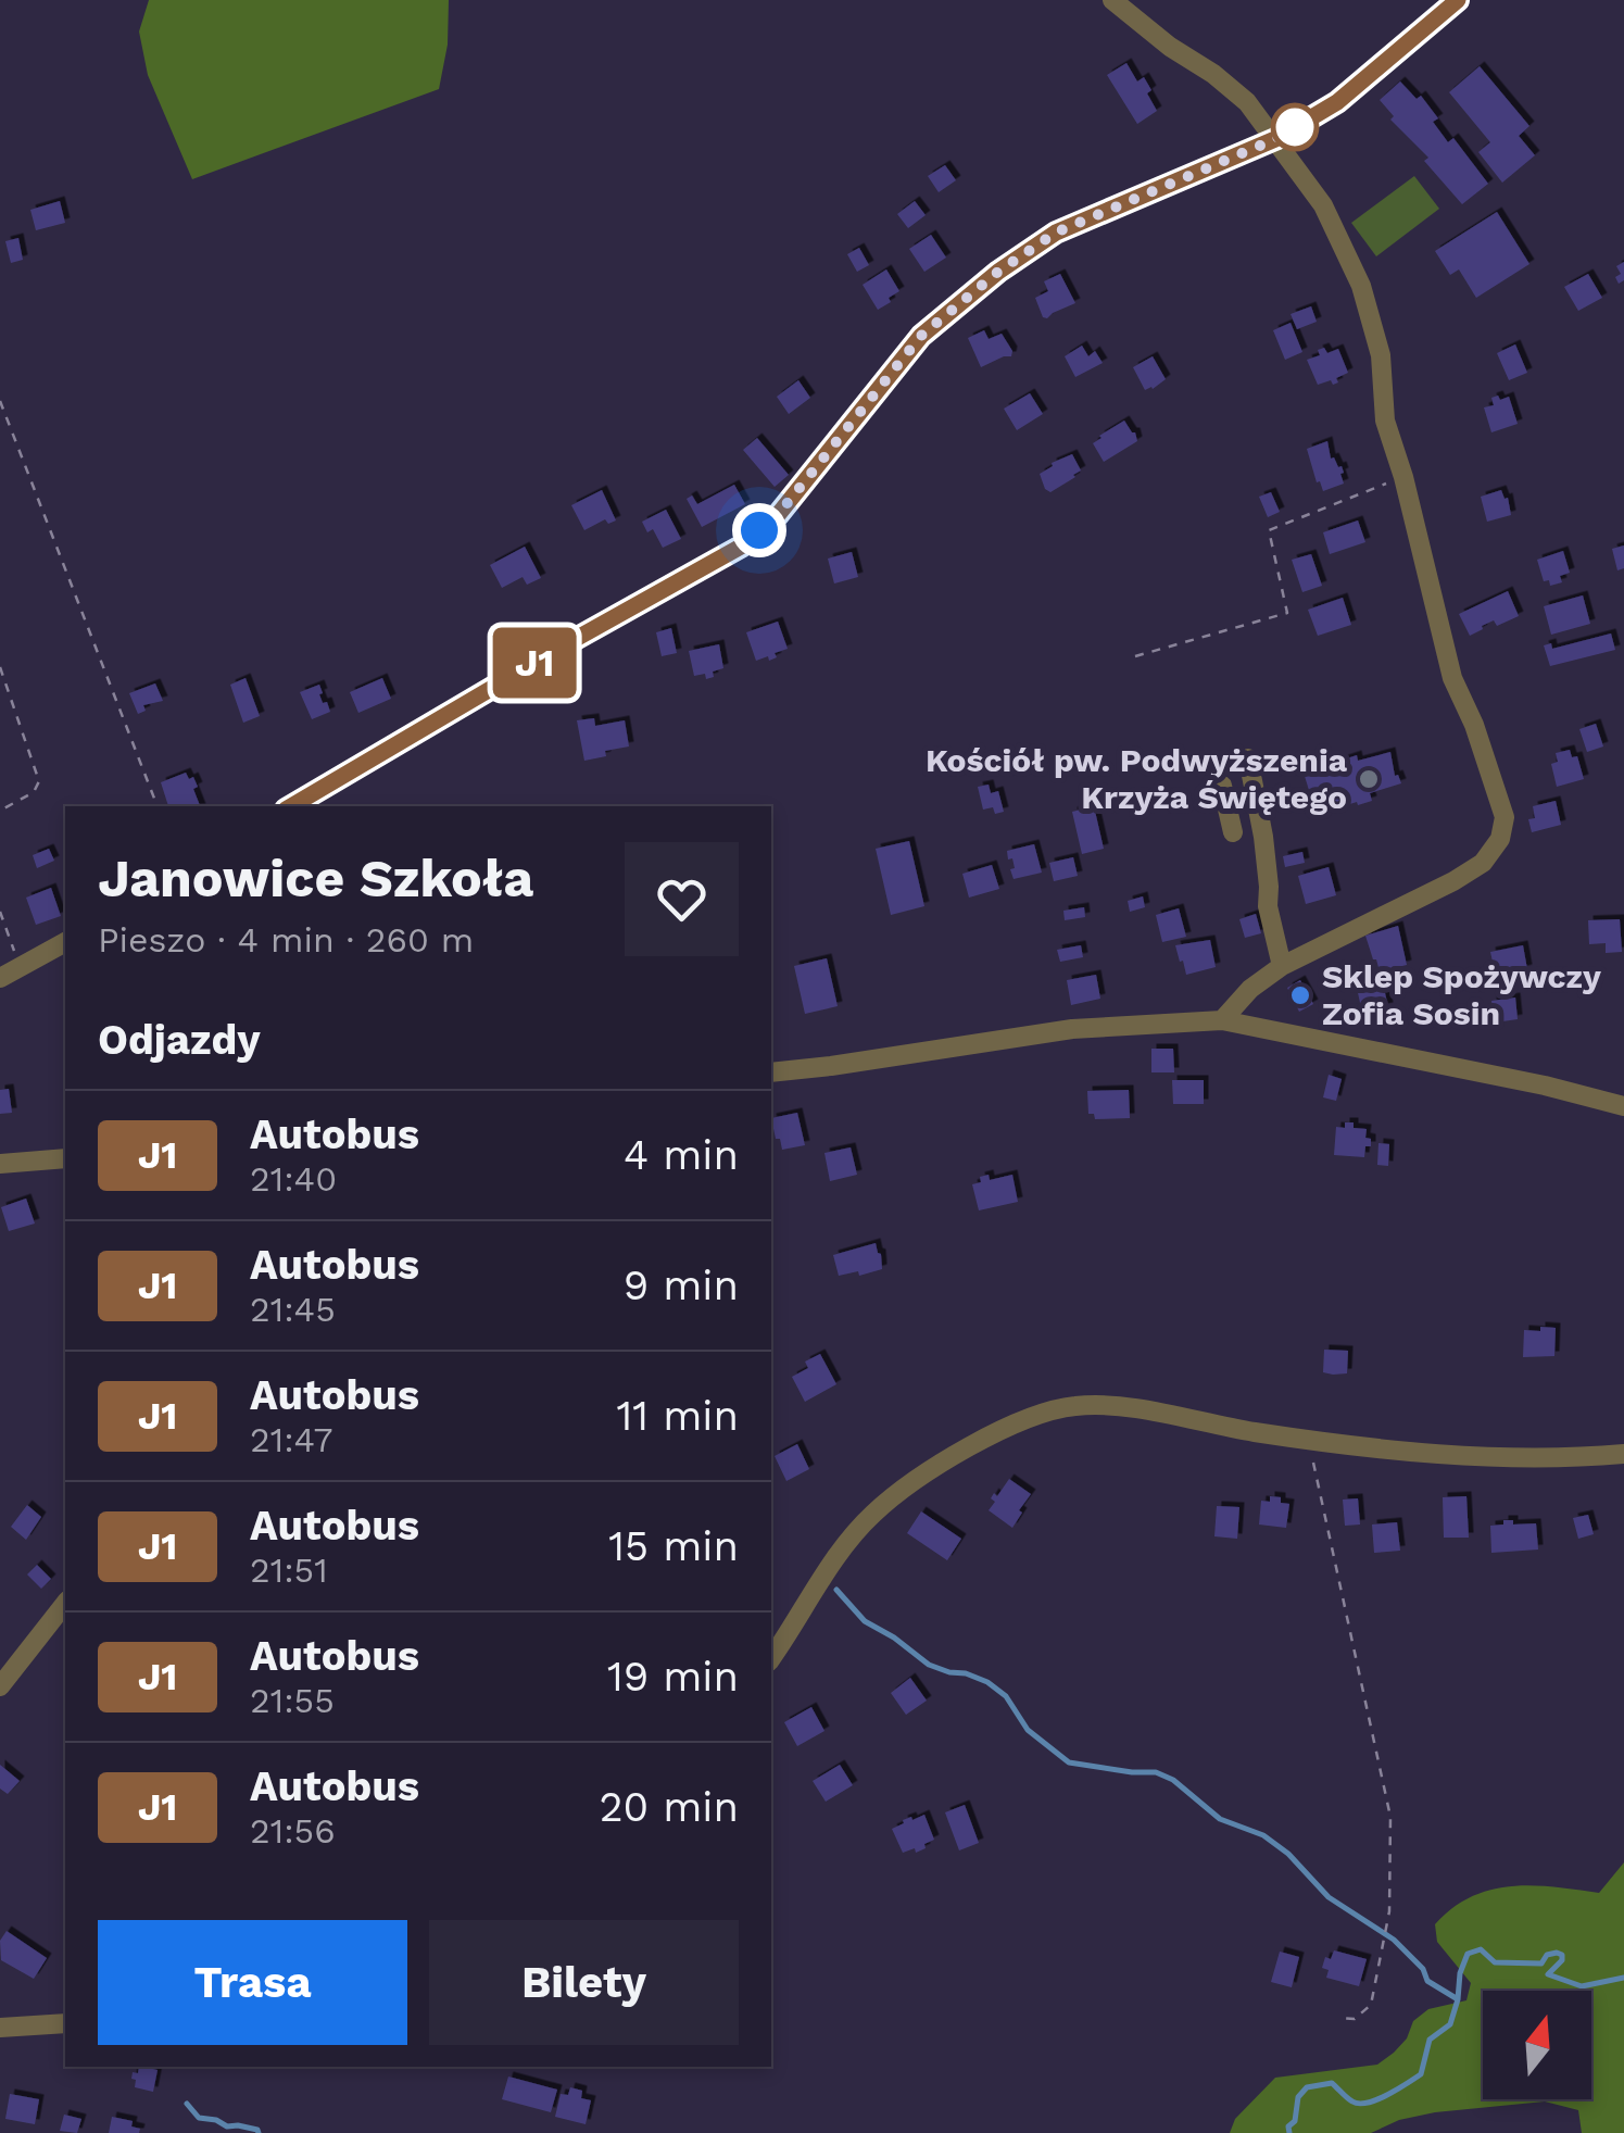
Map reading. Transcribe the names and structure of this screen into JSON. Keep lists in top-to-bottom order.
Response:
{
  "places": ["Kościół pw. Podwyższenia Krzyża Świętego", "Sklep Spożywczy Zofia Sosin"],
  "lines": ["bus line J1"],
  "north": "top",
  "page": {
    "on_map": "J1",
    "heading": [
      ["Janowice Szkoła", "Pieszo · 4 min · 260 m"],
      "Odjazdy"
    ],
    "list": [
      {
        "mark": "J1",
        "name": "Autobus",
        "note": "21:40",
        "value": "4 min"
      },
      {
        "mark": "J1",
        "name": "Autobus",
        "note": "21:45",
        "value": "9 min"
      },
      {
        "mark": "J1",
        "name": "Autobus",
        "note": "21:47",
        "value": "11 min"
      },
      {
        "mark": "J1",
        "name": "Autobus",
        "note": "21:51",
        "value": "15 min"
      },
      {
        "mark": "J1",
        "name": "Autobus",
        "note": "21:55",
        "value": "19 min"
      },
      {
        "mark": "J1",
        "name": "Autobus",
        "note": "21:56",
        "value": "20 min"
      }
    ],
    "buttons": ["Trasa", "Bilety"]
  }
}
